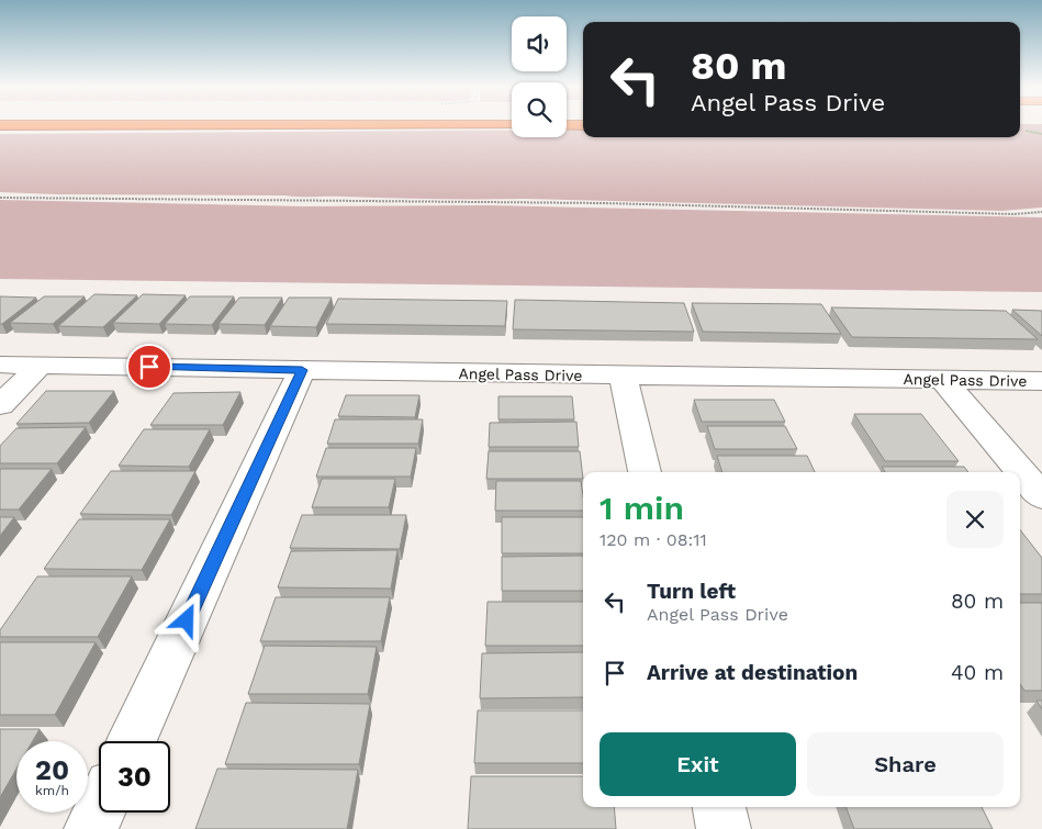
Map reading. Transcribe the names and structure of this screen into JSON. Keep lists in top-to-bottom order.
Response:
{
  "streets": {
    "street": ["Angel Pass Drive"]
  },
  "page": {
    "turn": ["80 m", "Angel Pass Drive"],
    "heading": ["1 min", "120 m · 08:11"],
    "list": [
      {
        "name": "Turn left",
        "note": "Angel Pass Drive",
        "value": "80 m"
      },
      {
        "name": "Arrive at destination",
        "value": "40 m"
      }
    ],
    "buttons": ["Exit", "Share"],
    "speed": "20 km/h",
    "limit": "30"
  }
}
